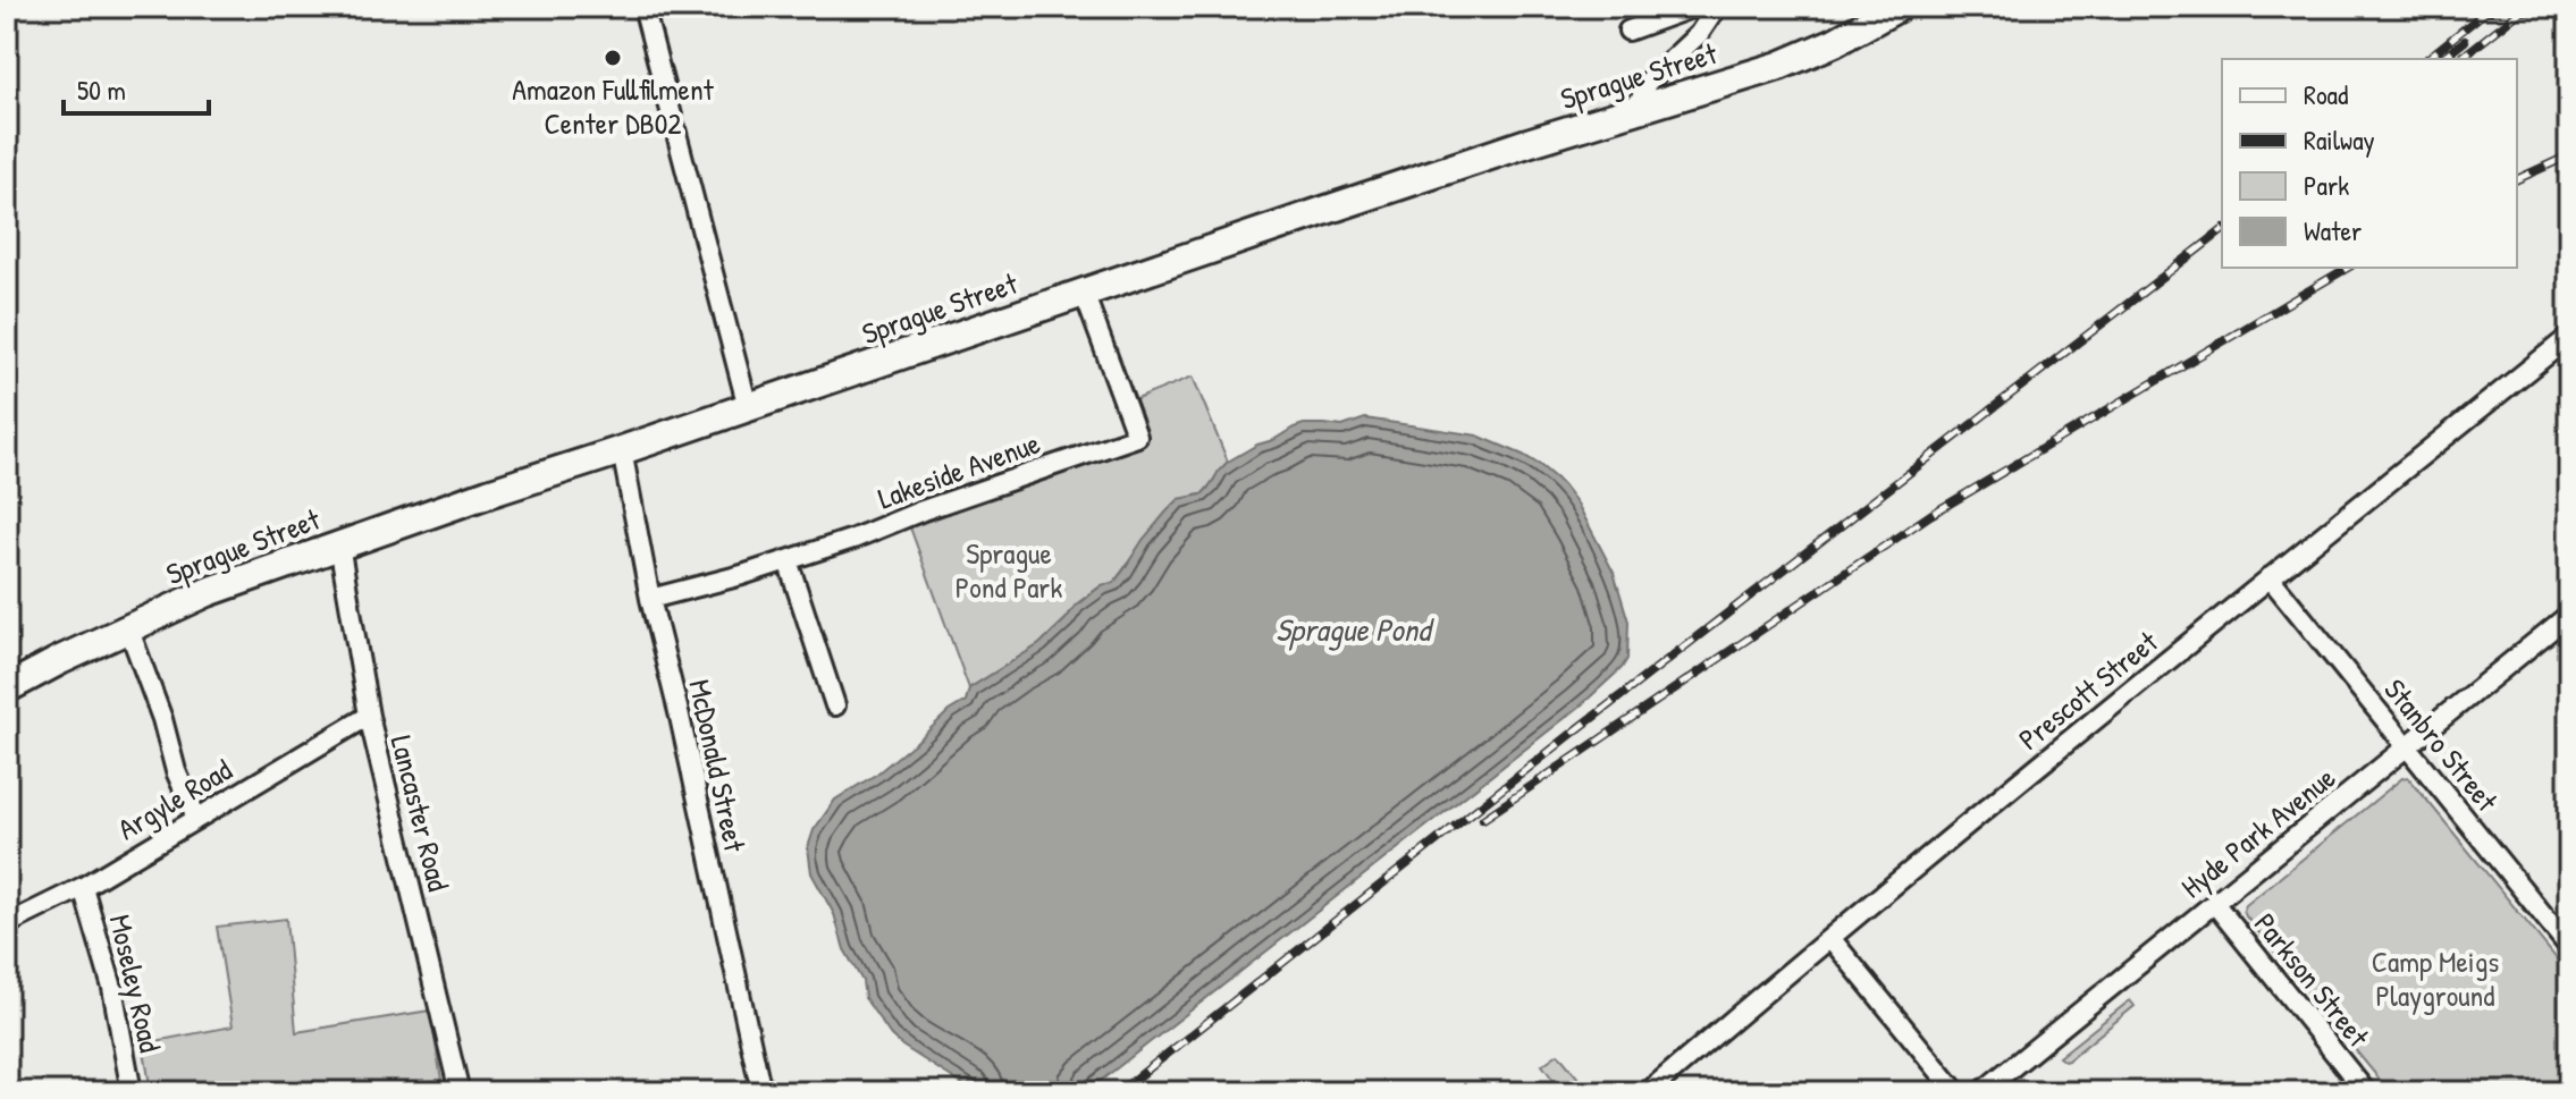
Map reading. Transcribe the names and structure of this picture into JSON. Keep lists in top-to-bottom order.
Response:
{
  "streets": {
    "main road": ["Sprague Street"],
    "street": [
      "Lakeside Avenue",
      "Prescott Street",
      "Stanbro Street",
      "McDonald Street",
      "Argyle Road",
      "Lancaster Road",
      "Hyde Park Avenue",
      "Parkson Street",
      "Moseley Road"
    ]
  },
  "crossings": [
    ["Sprague Street", "Lakeside Avenue"],
    ["Sprague Street", "McDonald Street"],
    ["Sprague Street", "Lancaster Road"],
    ["Lakeside Avenue", "McDonald Street"],
    ["Prescott Street", "Stanbro Street"],
    ["Stanbro Street", "Hyde Park Avenue"],
    ["Argyle Road", "Lancaster Road"],
    ["Argyle Road", "Moseley Road"],
    ["Hyde Park Avenue", "Parkson Street"]
  ],
  "water": ["Sprague Pond"],
  "parks": ["Sprague Pond Park", "Camp Meigs Playground"],
  "places": ["Amazon Fullfilment Center DB02"],
  "legend": [
    "Road",
    "Railway",
    "Park",
    "Water"
  ],
  "scale_bar": "50 m"
}
